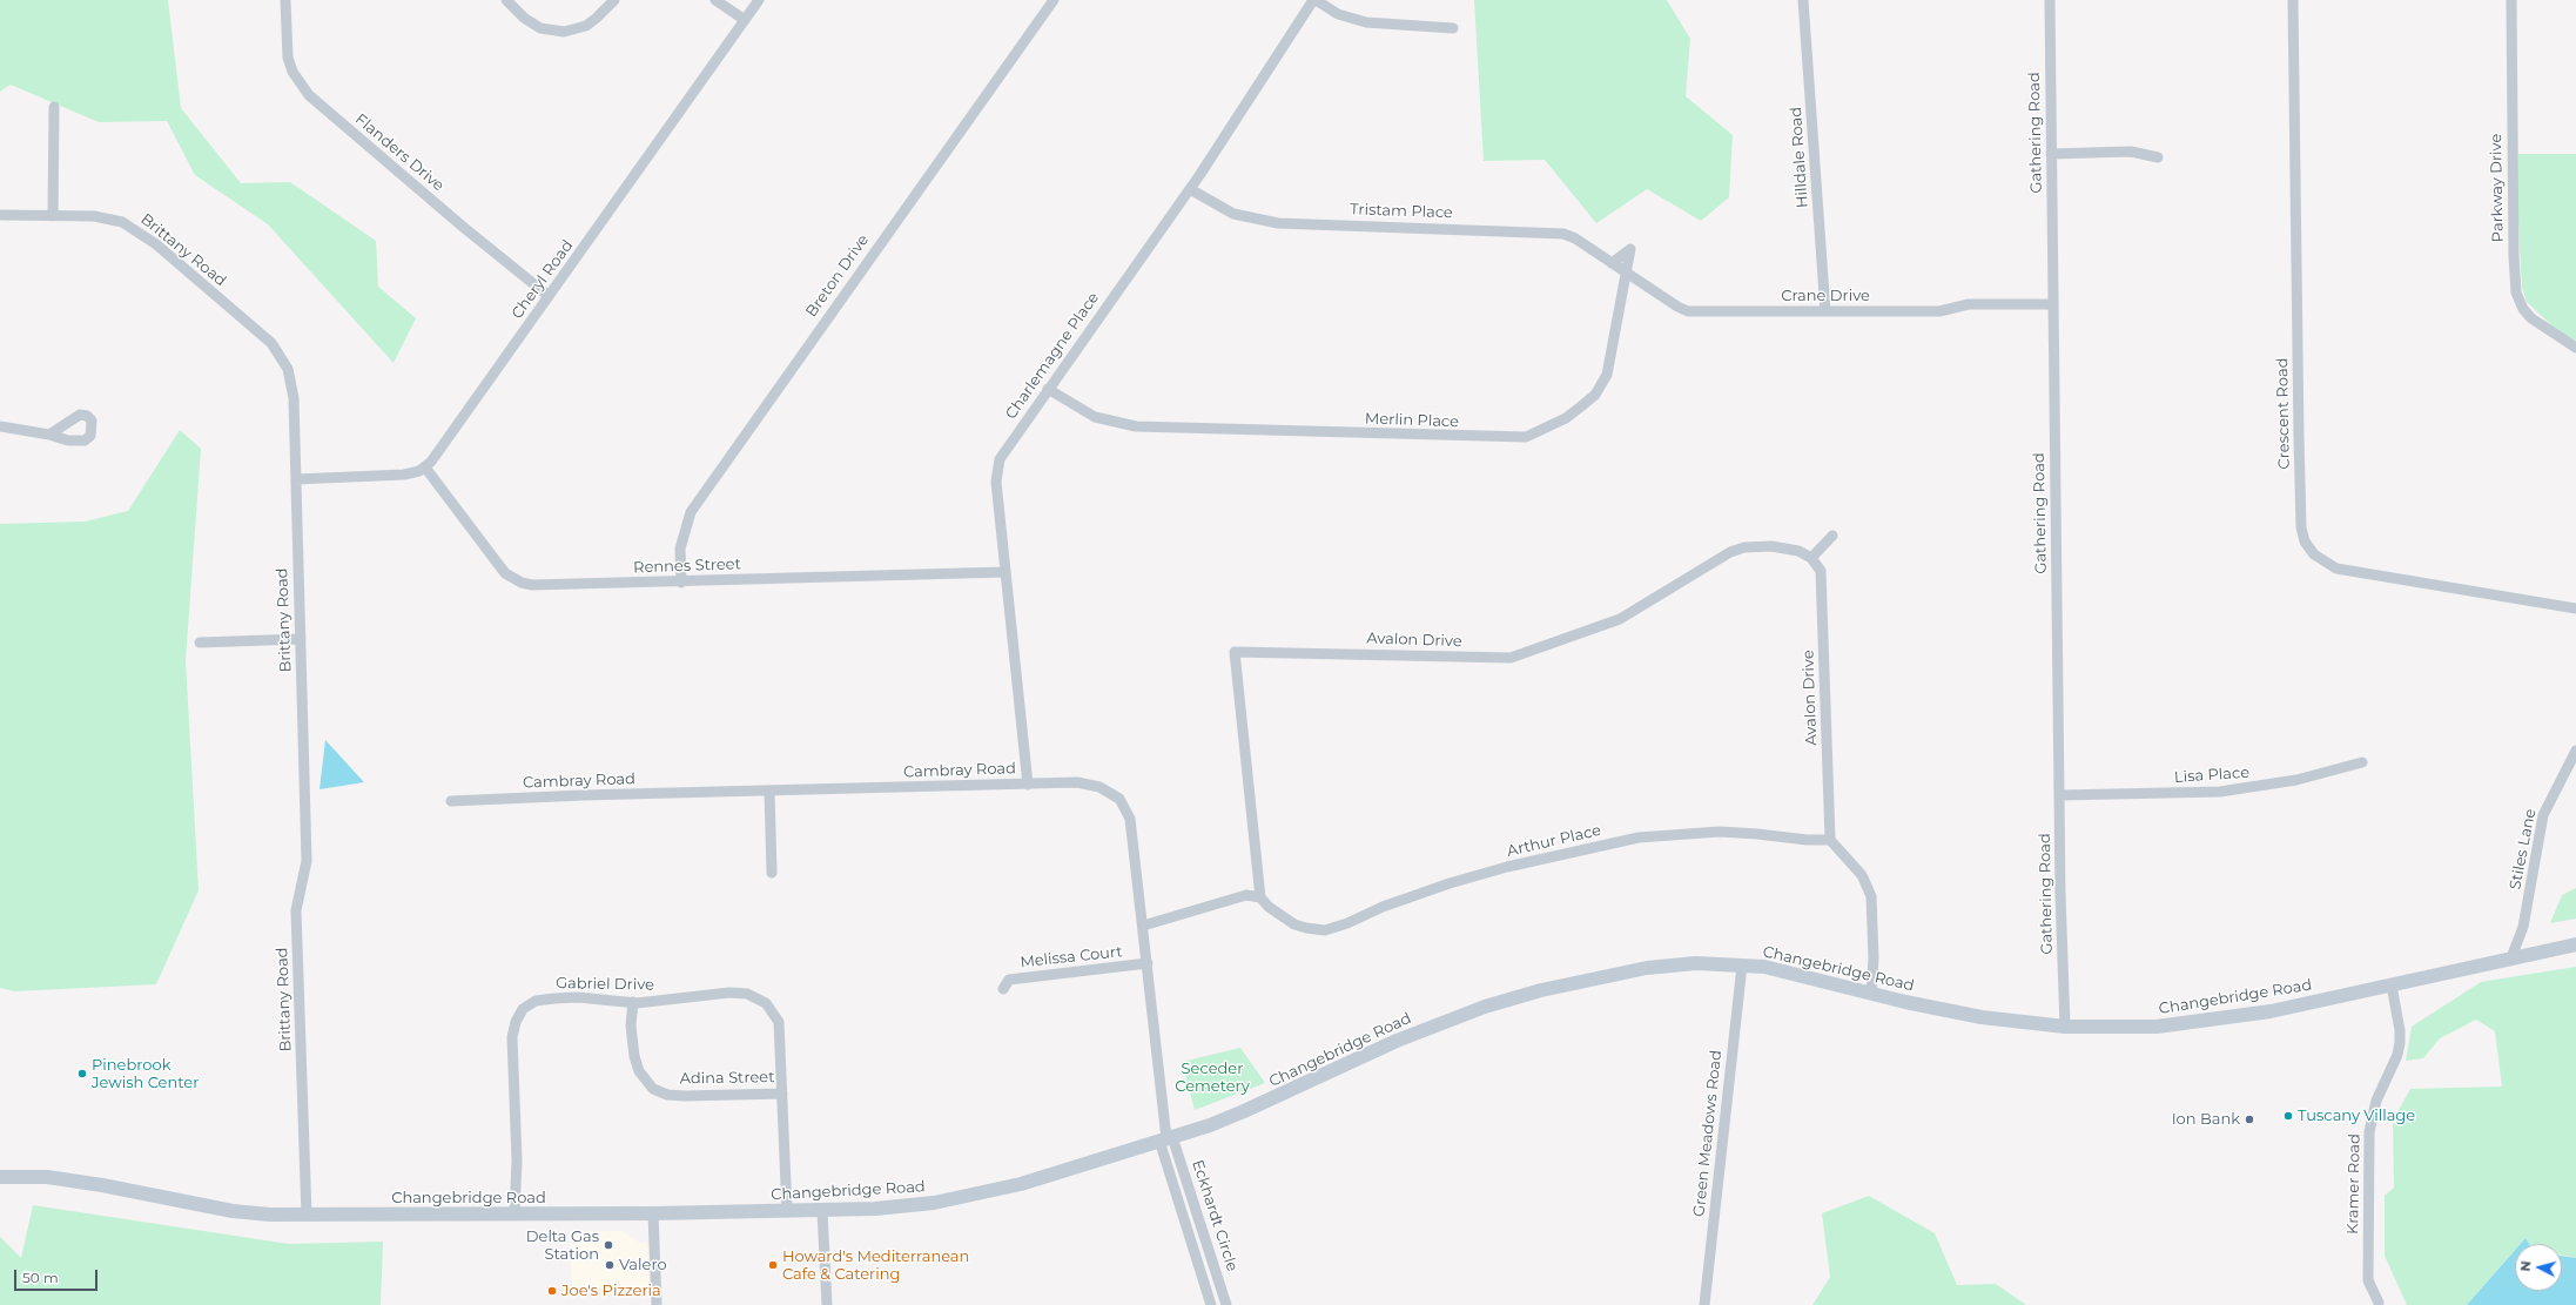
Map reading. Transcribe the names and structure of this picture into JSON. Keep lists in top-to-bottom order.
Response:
{
  "streets": {
    "main road": ["Changebridge Road"],
    "street": [
      "Gathering Road",
      "Flanders Drive",
      "Hilldale Road",
      "Parkway Drive",
      "Tristam Place",
      "Brittany Road",
      "Breton Drive",
      "Cheryl Road",
      "Crane Drive",
      "Charlemagne Place",
      "Crescent Road",
      "Merlin Place",
      "Rennes Street",
      "Avalon Drive",
      "Cambray Road",
      "Lisa Place",
      "Arthur Place",
      "Stiles Lane",
      "Melissa Court",
      "Gabriel Drive",
      "Adina Street",
      "Green Meadows Road",
      "Kramer Road",
      "Eckhardt Circle"
    ]
  },
  "crossings": [
    ["Gathering Road", "Crane Drive"],
    ["Gathering Road", "Lisa Place"],
    ["Gathering Road", "Changebridge Road"],
    ["Flanders Drive", "Cheryl Road"],
    ["Hilldale Road", "Crane Drive"],
    ["Tristam Place", "Crane Drive"],
    ["Tristam Place", "Charlemagne Place"],
    ["Tristam Place", "Merlin Place"],
    ["Brittany Road", "Changebridge Road"],
    ["Breton Drive", "Rennes Street"],
    ["Cheryl Road", "Rennes Street"],
    ["Crane Drive", "Merlin Place"],
    ["Charlemagne Place", "Merlin Place"],
    ["Charlemagne Place", "Rennes Street"],
    ["Charlemagne Place", "Cambray Road"],
    ["Avalon Drive", "Arthur Place"],
    ["Cambray Road", "Melissa Court"],
    ["Cambray Road", "Changebridge Road"],
    ["Cambray Road", "Eckhardt Circle"],
    ["Stiles Lane", "Changebridge Road"],
    ["Changebridge Road", "Gabriel Drive"],
    ["Changebridge Road", "Green Meadows Road"],
    ["Changebridge Road", "Kramer Road"],
    ["Changebridge Road", "Eckhardt Circle"],
    ["Gabriel Drive", "Adina Street"]
  ],
  "parks": ["Seceder Cemetery"],
  "places": [
    "Pinebrook Jewish Center",
    "Tuscany Village",
    "Ion Bank",
    "Delta Gas Station",
    "Valero",
    "Howard's Mediterranean Cafe & Catering",
    "Joe's Pizzeria"
  ],
  "scale_bar": "50 m",
  "north": "left"
}
